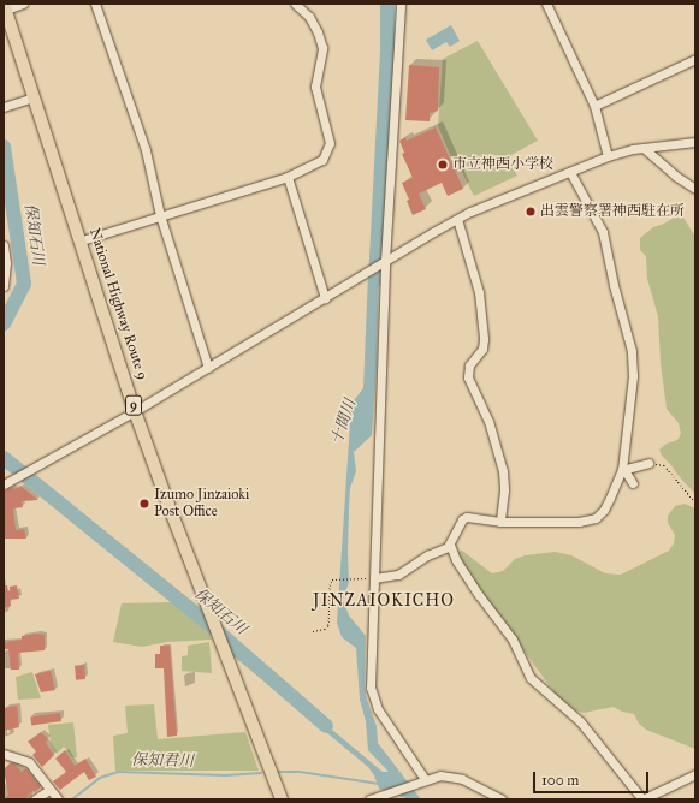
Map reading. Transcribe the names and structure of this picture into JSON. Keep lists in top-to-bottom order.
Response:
{
  "streets": {
    "highway": ["National Highway Route 9", "9"]
  },
  "districts": ["JINZAIOKICHO"],
  "water": ["保知石川", "十間川", "保知君川"],
  "places": ["市立神西小学校", "出雲警察署神西駐在所", "Izumo Jinzaioki Post Office"],
  "scale_bar": "100 m"
}
